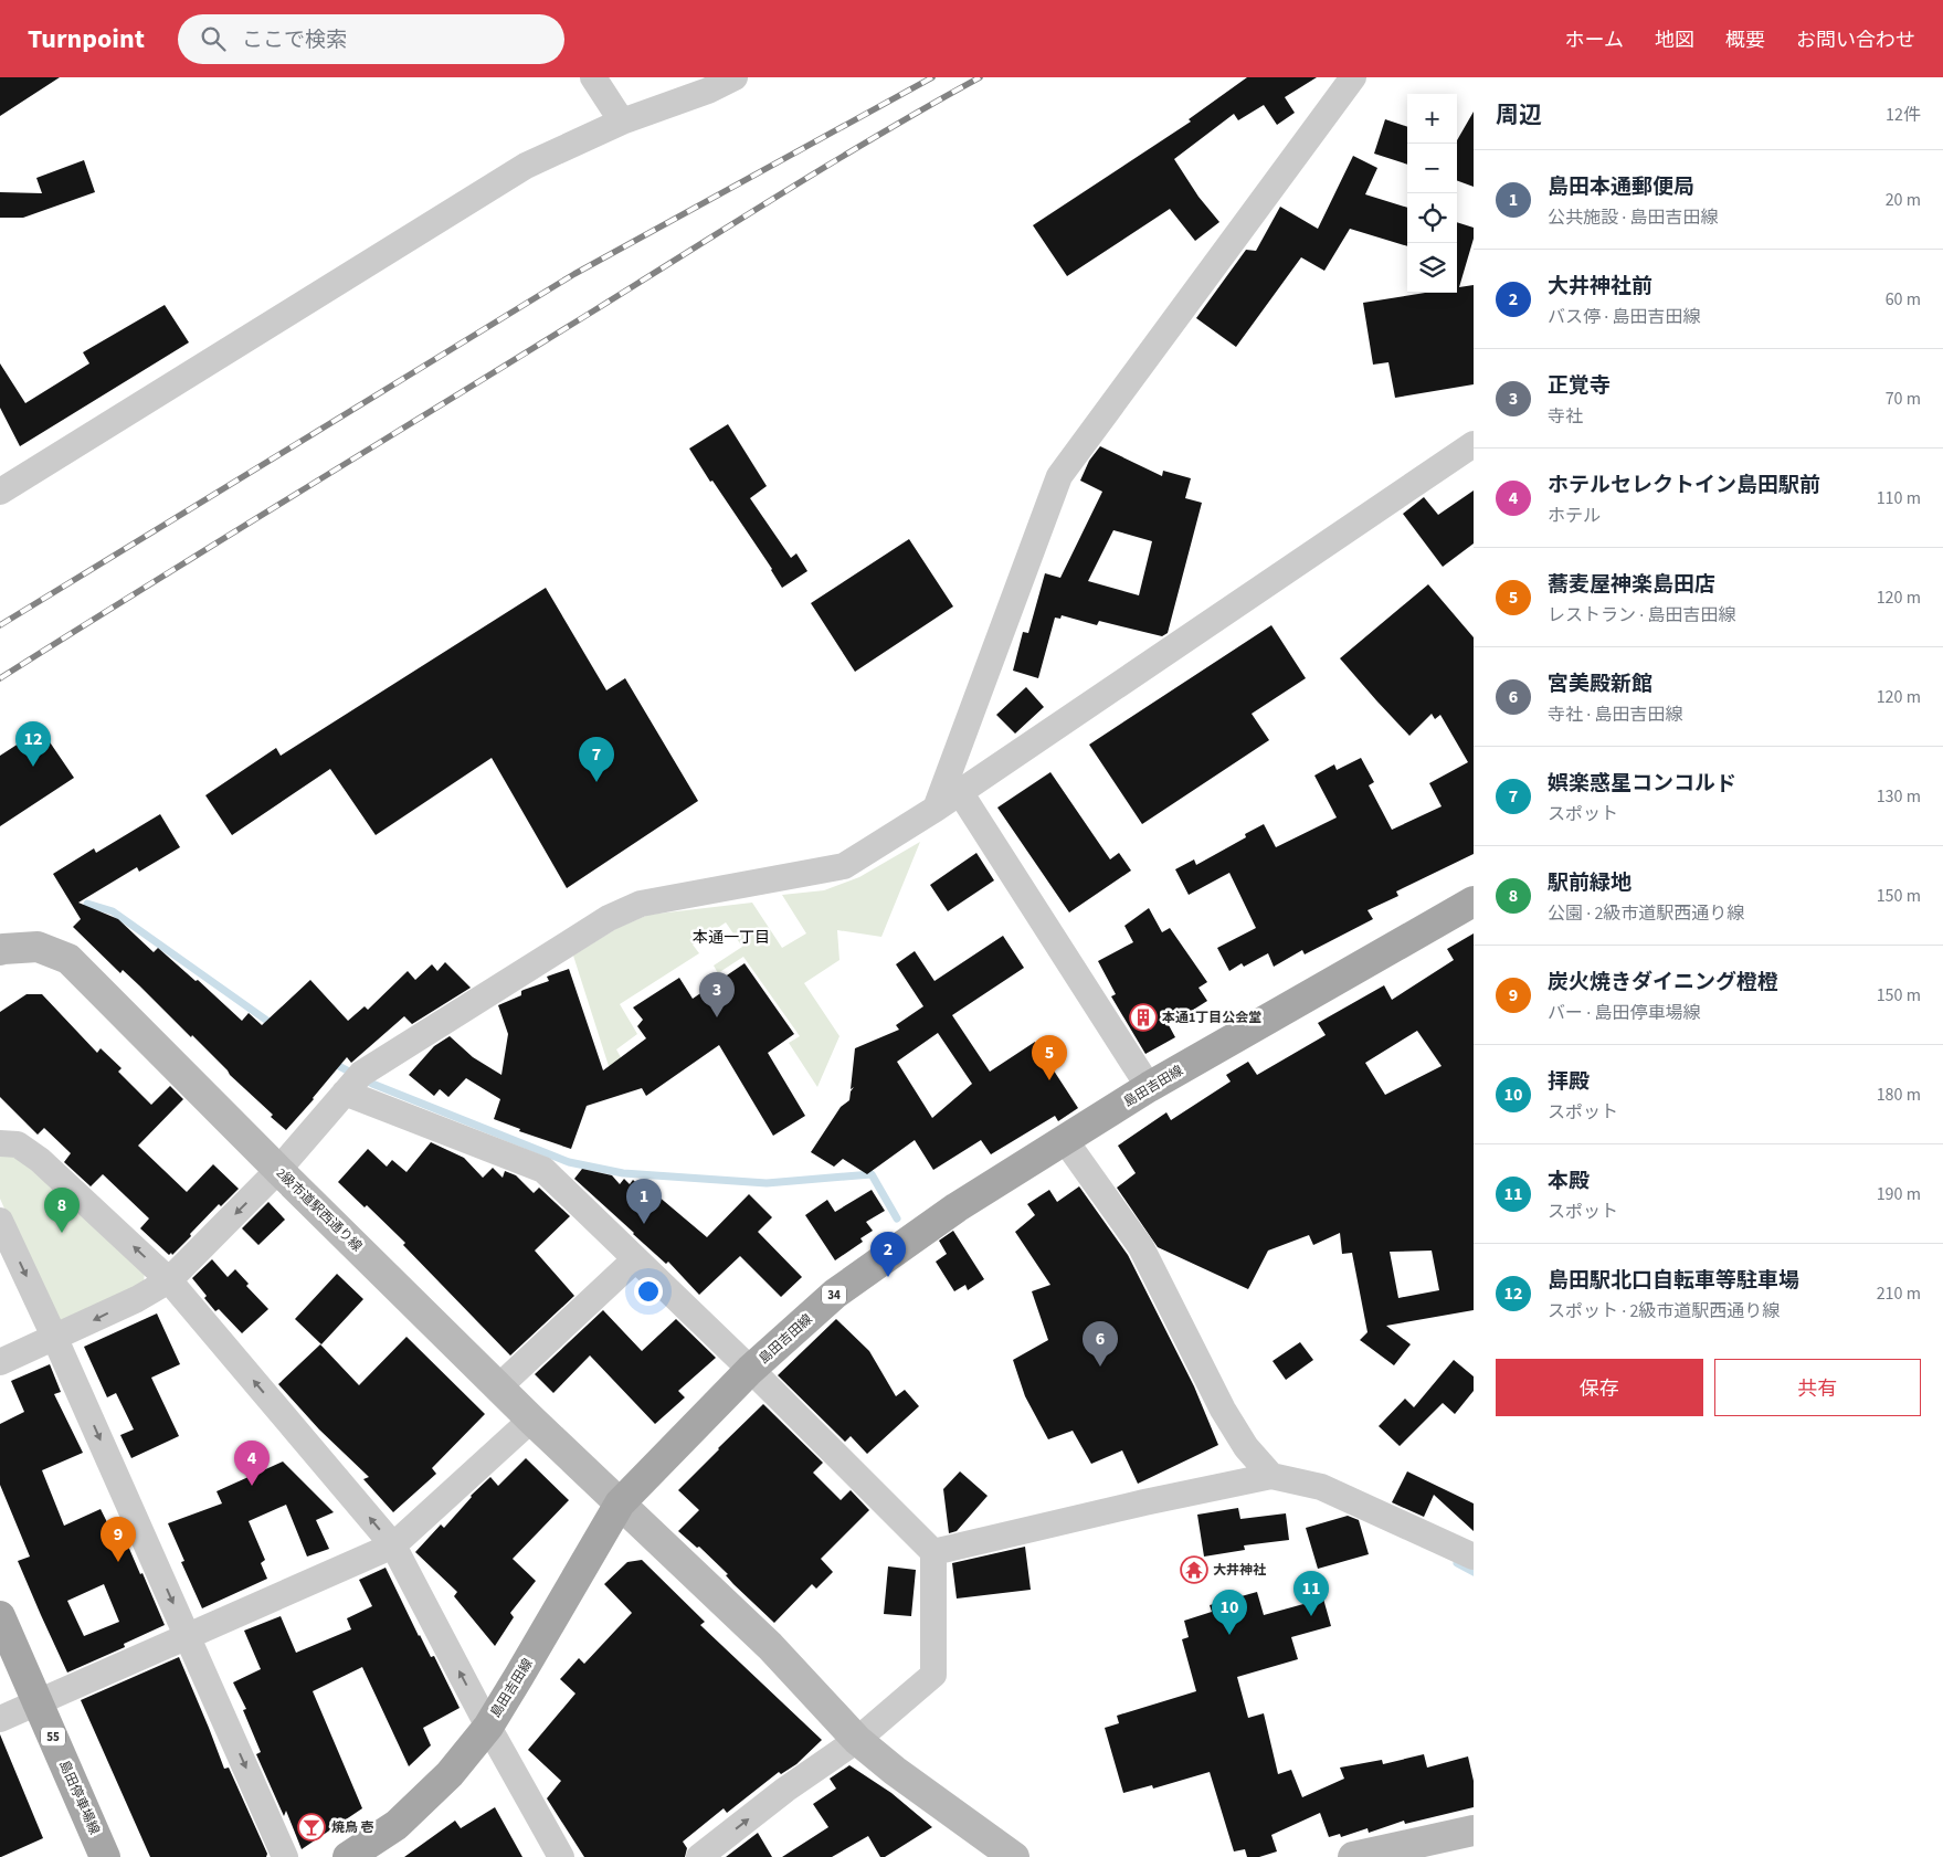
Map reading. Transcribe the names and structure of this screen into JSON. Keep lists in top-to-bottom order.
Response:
{
  "streets": {
    "main road": [
      "島田吉田線",
      "34",
      "55",
      "島田停車場線"
    ],
    "street": ["2級市道駅西通り線"]
  },
  "crossings": [
    ["島田吉田線", "2級市道駅西通り線"]
  ],
  "districts": ["本通一丁目"],
  "places": {
    "building": ["本通1丁目公会堂"],
    "temple": ["大井神社"],
    "bar": ["焼鳥 壱"]
  },
  "page": {
    "header": "Turnpoint",
    "search": "ここで検索",
    "nav": [
      "ホーム",
      "地図",
      "概要",
      "お問い合わせ"
    ],
    "heading": ["周辺", "12件"],
    "map_buttons": ["+", "−"],
    "list": [
      {
        "mark": "1",
        "name": "島田本通郵便局",
        "note": "公共施設 · 島田吉田線",
        "value": "20 m"
      },
      {
        "mark": "2",
        "name": "大井神社前",
        "note": "バス停 · 島田吉田線",
        "value": "60 m"
      },
      {
        "mark": "3",
        "name": "正覚寺",
        "note": "寺社",
        "value": "70 m"
      },
      {
        "mark": "4",
        "name": "ホテルセレクトイン島田駅前",
        "note": "ホテル",
        "value": "110 m"
      },
      {
        "mark": "5",
        "name": "蕎麦屋神楽島田店",
        "note": "レストラン · 島田吉田線",
        "value": "120 m"
      },
      {
        "mark": "6",
        "name": "宮美殿新館",
        "note": "寺社 · 島田吉田線",
        "value": "120 m"
      },
      {
        "mark": "7",
        "name": "娯楽惑星コンコルド",
        "note": "スポット",
        "value": "130 m"
      },
      {
        "mark": "8",
        "name": "駅前緑地",
        "note": "公園 · 2級市道駅西通り線",
        "value": "150 m"
      },
      {
        "mark": "9",
        "name": "炭火焼きダイニング橙橙",
        "note": "バー · 島田停車場線",
        "value": "150 m"
      },
      {
        "mark": "10",
        "name": "拝殿",
        "note": "スポット",
        "value": "180 m"
      },
      {
        "mark": "11",
        "name": "本殿",
        "note": "スポット",
        "value": "190 m"
      },
      {
        "mark": "12",
        "name": "島田駅北口自転車等駐車場",
        "note": "スポット · 2級市道駅西通り線",
        "value": "210 m"
      }
    ],
    "pins": [
      "12",
      "7",
      "3",
      "5",
      "1",
      "8",
      "2",
      "6",
      "4",
      "9",
      "11",
      "10"
    ],
    "buttons": ["保存", "共有"]
  }
}
